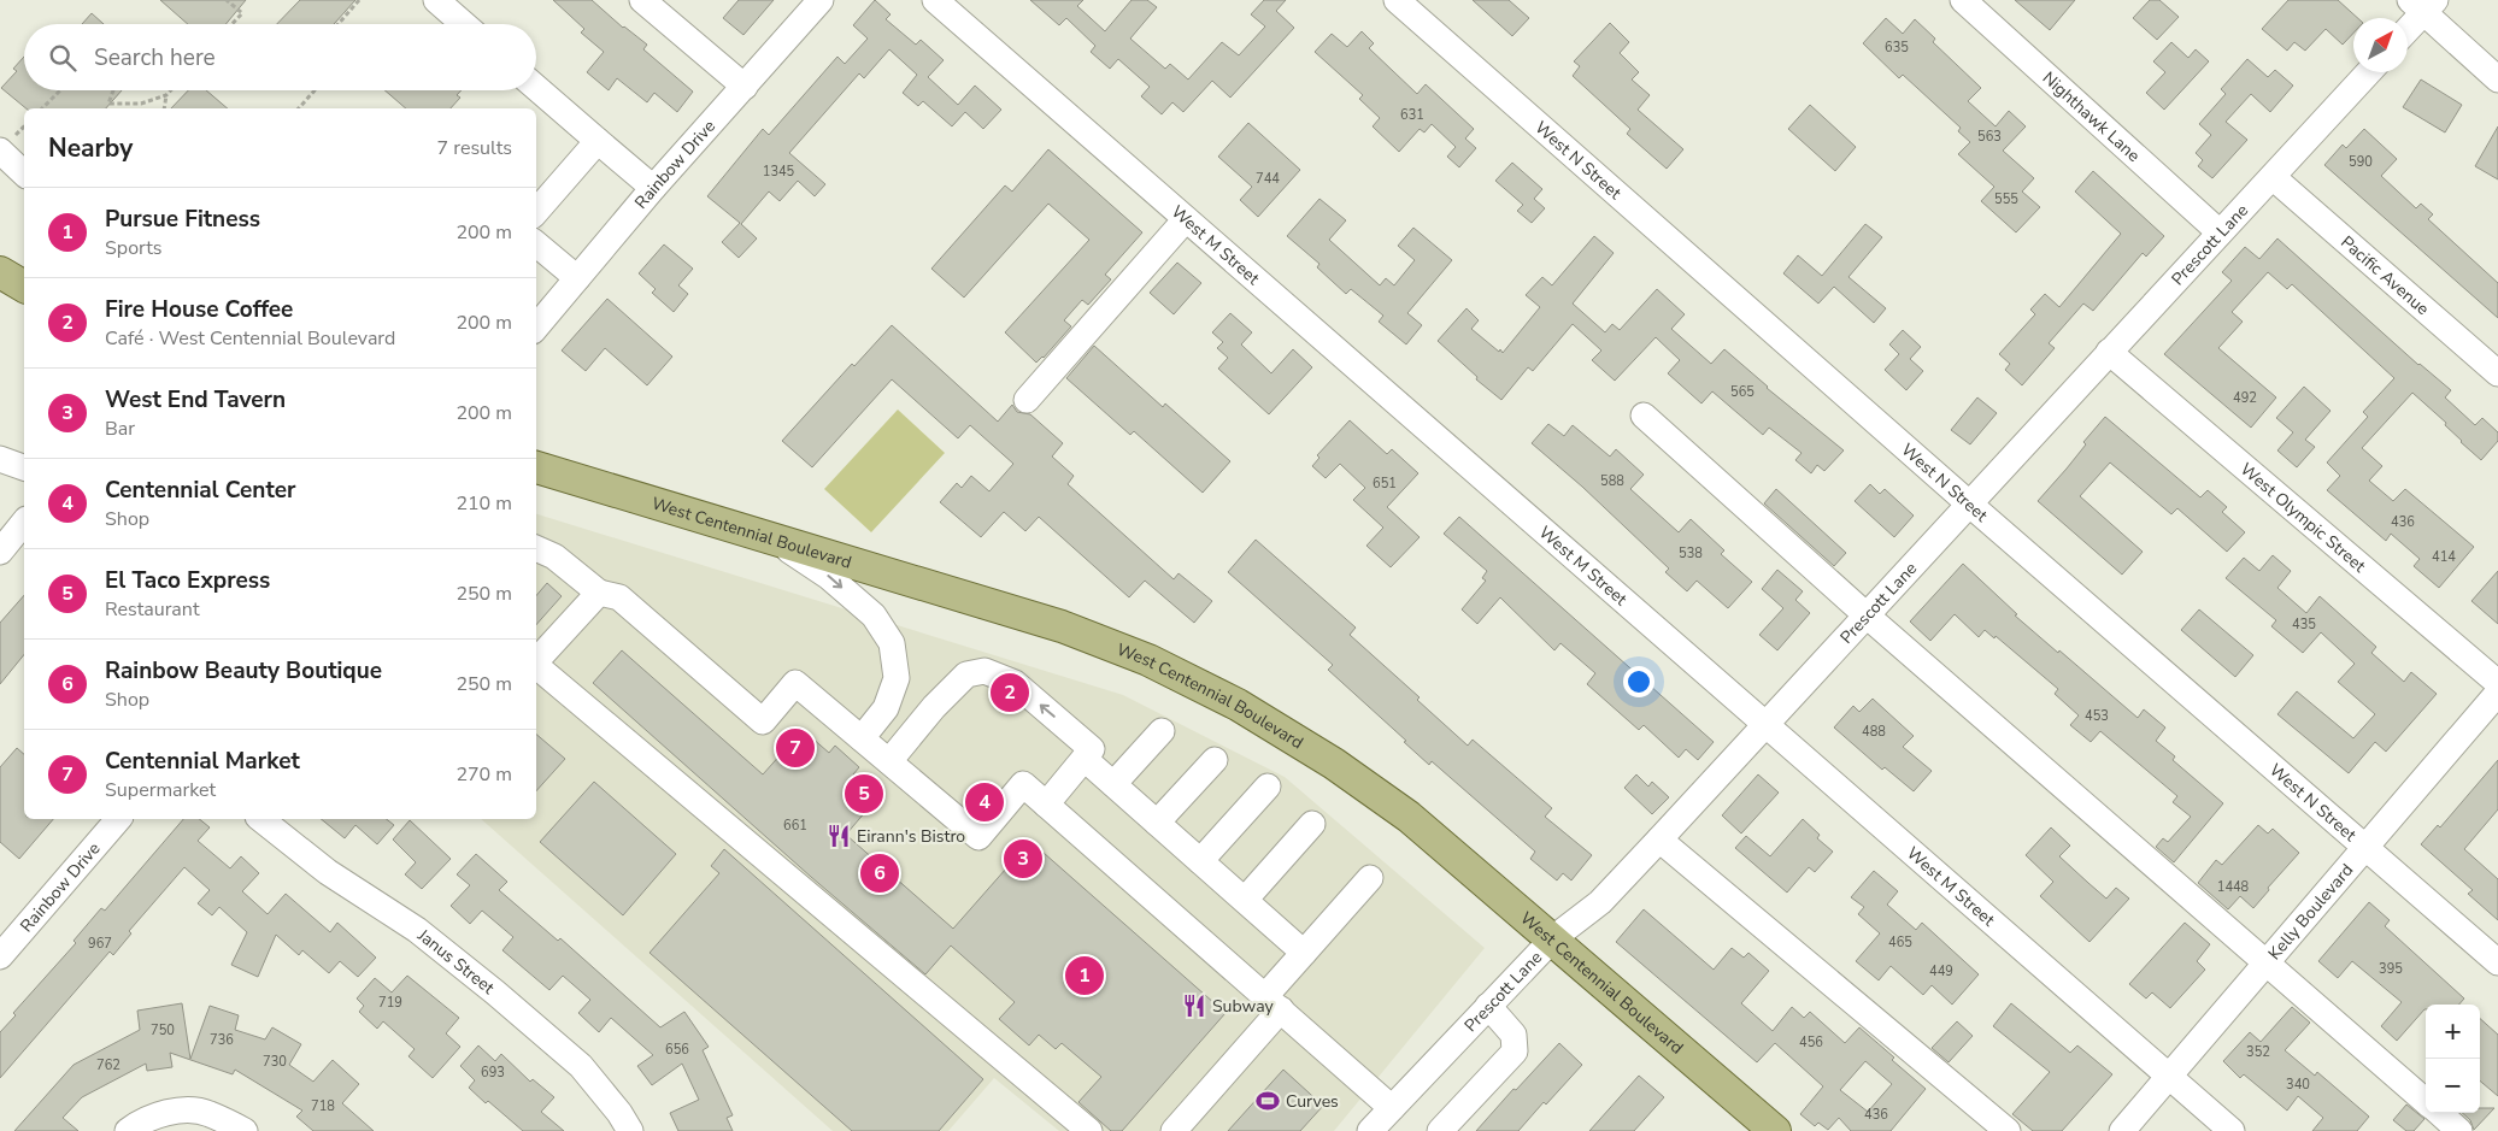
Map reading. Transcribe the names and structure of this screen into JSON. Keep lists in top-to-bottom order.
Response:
{
  "streets": {
    "main road": ["West Centennial Boulevard"],
    "street": [
      "Nighthawk Lane",
      "West N Street",
      "Rainbow Drive",
      "Prescott Lane",
      "West M Street",
      "Pacific Avenue",
      "West Olympic Street",
      "Kelly Boulevard",
      "Janus Street"
    ]
  },
  "crossings": [
    ["Nighthawk Lane", "Prescott Lane"],
    ["West N Street", "Prescott Lane"],
    ["West N Street", "Kelly Boulevard"],
    ["Prescott Lane", "West M Street"],
    ["Prescott Lane", "Pacific Avenue"],
    ["Prescott Lane", "West Olympic Street"],
    ["Prescott Lane", "West Centennial Boulevard"],
    ["West M Street", "Kelly Boulevard"]
  ],
  "places": {
    "restaurant": ["Eirann's Bistro", "Subway"],
    "sports": ["Curves"]
  },
  "house_numbers": [
    "635",
    "631",
    "563",
    "590",
    "1345",
    "744",
    "555",
    "565",
    "492",
    "588",
    "651",
    "436",
    "538",
    "414",
    "435",
    "453",
    "488",
    "661",
    "1448",
    "465",
    "967",
    "395",
    "449",
    "719",
    "750",
    "736",
    "456",
    "656",
    "352",
    "730",
    "762",
    "693",
    "340",
    "718",
    "436"
  ],
  "north": "top right",
  "page": {
    "search": "Search here",
    "heading": ["Nearby", "7 results"],
    "list": [
      {
        "mark": "1",
        "name": "Pursue Fitness",
        "note": "Sports",
        "value": "200 m"
      },
      {
        "mark": "2",
        "name": "Fire House Coffee",
        "note": "Café · West Centennial Boulevard",
        "value": "200 m"
      },
      {
        "mark": "3",
        "name": "West End Tavern",
        "note": "Bar",
        "value": "200 m"
      },
      {
        "mark": "4",
        "name": "Centennial Center",
        "note": "Shop",
        "value": "210 m"
      },
      {
        "mark": "5",
        "name": "El Taco Express",
        "note": "Restaurant",
        "value": "250 m"
      },
      {
        "mark": "6",
        "name": "Rainbow Beauty Boutique",
        "note": "Shop",
        "value": "250 m"
      },
      {
        "mark": "7",
        "name": "Centennial Market",
        "note": "Supermarket",
        "value": "270 m"
      }
    ],
    "pins": [
      "2",
      "7",
      "5",
      "4",
      "3",
      "6",
      "1"
    ],
    "map_buttons": ["+", "−"]
  }
}
